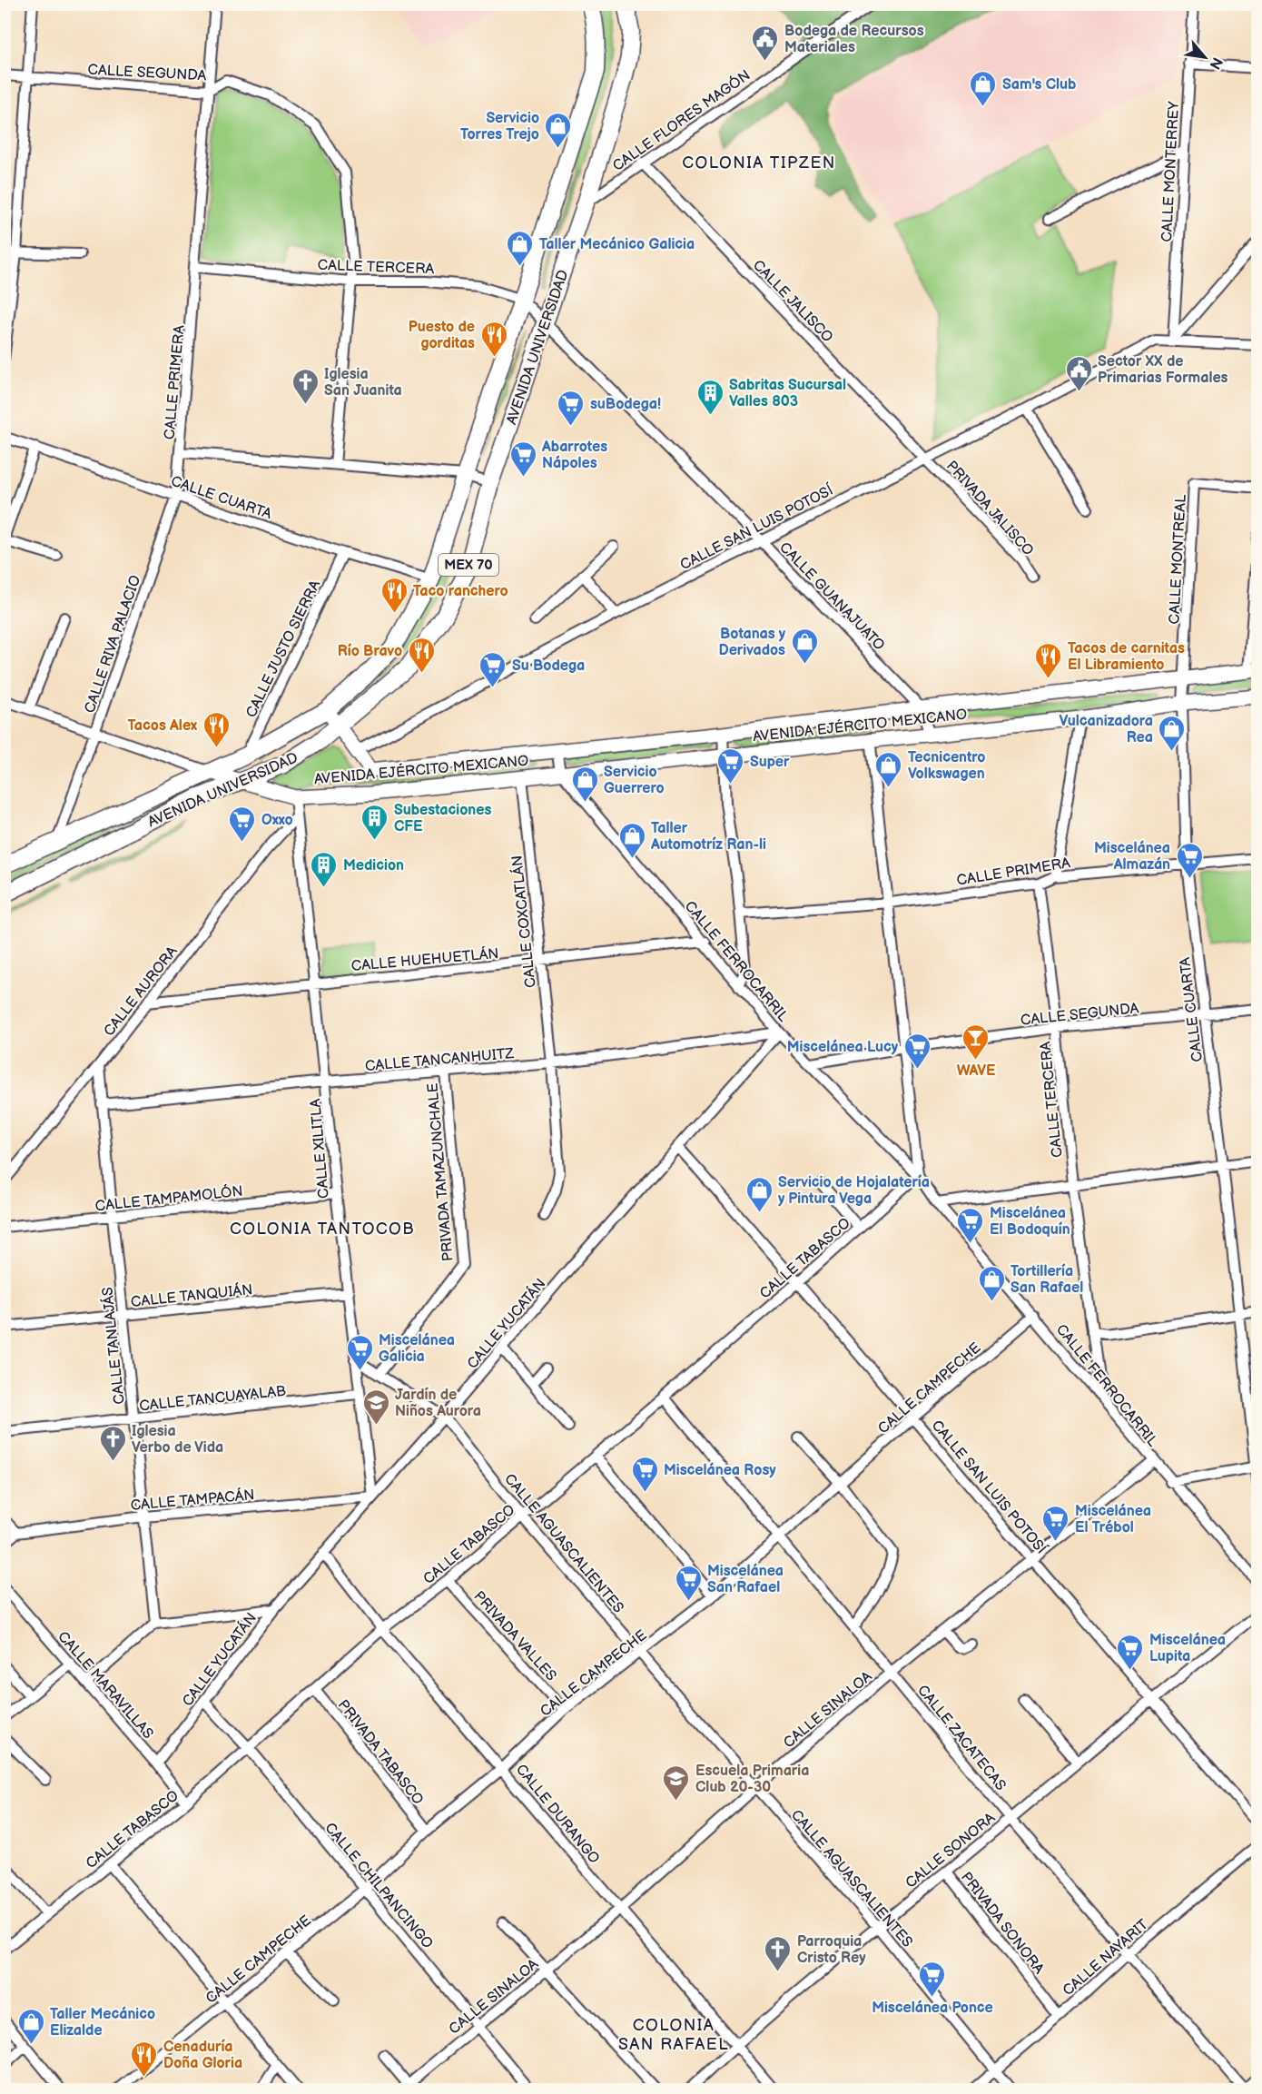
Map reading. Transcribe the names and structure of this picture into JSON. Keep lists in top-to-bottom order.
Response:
{
  "streets": {
    "main road": ["AVENIDA UNIVERSIDAD", "MEX 70", "AVENIDA EJÉRCITO MEXICANO"],
    "street": [
      "CALLE SEGUNDA",
      "CALLE FLORES MAGÓN",
      "CALLE MONTERREY",
      "CALLE TERCERA",
      "CALLE JALISCO",
      "CALLE PRIMERA",
      "CALLE CUARTA",
      "PRIVADA JALISCO",
      "CALLE SAN LUIS POTOSÍ",
      "CALLE MONTREAL",
      "CALLE GUANAJUATO",
      "CALLE RIVA PALACIO",
      "CALLE JUSTO SIERRA",
      "CALLE COXCATLÁN",
      "CALLE HUEHUETLÁN",
      "CALLE FERROCARRIL",
      "CALLE AURORA",
      "CALLE TANCANHUITZ",
      "CALLE XILITLA",
      "PRIVADA TAMAZUNCHALE",
      "CALLE TAMPAMOLÓN",
      "CALLE TABASCO",
      "CALLE TANQUIÁN",
      "CALLE YUCATÁN",
      "CALLE TANLAJÁS",
      "CALLE CAMPECHE",
      "CALLE TANCUAYALAB",
      "CALLE TAMPACÁN",
      "CALLE AGUASCALIENTES",
      "PRIVADA VALLES",
      "CALLE MARAVILLAS",
      "CALLE SINALOA",
      "CALLE ZACATECAS",
      "PRIVADA TABASCO",
      "CALLE DURANGO",
      "CALLE SONORA",
      "CALLE CHILPANCINGO",
      "PRIVADA SONORA",
      "CALLE NAYARIT"
    ]
  },
  "crossings": [
    ["CALLE SEGUNDA", "CALLE TERCERA"],
    ["CALLE SEGUNDA", "CALLE PRIMERA"],
    ["CALLE SEGUNDA", "CALLE CUARTA"],
    ["CALLE SEGUNDA", "CALLE FERROCARRIL"],
    ["CALLE FLORES MAGÓN", "CALLE JALISCO"],
    ["CALLE FLORES MAGÓN", "AVENIDA UNIVERSIDAD"],
    ["CALLE MONTERREY", "CALLE SAN LUIS POTOSÍ"],
    ["CALLE TERCERA", "AVENIDA UNIVERSIDAD"],
    ["CALLE TERCERA", "CALLE PRIMERA"],
    ["CALLE TERCERA", "CALLE GUANAJUATO"],
    ["CALLE TERCERA", "CALLE FERROCARRIL"],
    ["CALLE JALISCO", "PRIVADA JALISCO"],
    ["CALLE JALISCO", "CALLE SAN LUIS POTOSÍ"],
    ["AVENIDA UNIVERSIDAD", "CALLE PRIMERA"],
    ["AVENIDA UNIVERSIDAD", "CALLE CUARTA"],
    ["AVENIDA UNIVERSIDAD", "CALLE GUANAJUATO"],
    ["AVENIDA UNIVERSIDAD", "CALLE RIVA PALACIO"],
    ["AVENIDA UNIVERSIDAD", "CALLE JUSTO SIERRA"],
    ["AVENIDA UNIVERSIDAD", "AVENIDA EJÉRCITO MEXICANO"],
    ["CALLE PRIMERA", "CALLE CUARTA"],
    ["CALLE PRIMERA", "CALLE RIVA PALACIO"],
    ["CALLE CUARTA", "CALLE MONTREAL"],
    ["CALLE CUARTA", "CALLE RIVA PALACIO"],
    ["CALLE CUARTA", "CALLE JUSTO SIERRA"],
    ["CALLE CUARTA", "AVENIDA EJÉRCITO MEXICANO"],
    ["PRIVADA JALISCO", "CALLE SAN LUIS POTOSÍ"],
    ["CALLE SAN LUIS POTOSÍ", "CALLE GUANAJUATO"],
    ["CALLE SAN LUIS POTOSÍ", "AVENIDA EJÉRCITO MEXICANO"],
    ["CALLE SAN LUIS POTOSÍ", "CALLE TABASCO"],
    ["CALLE SAN LUIS POTOSÍ", "CALLE YUCATÁN"],
    ["CALLE SAN LUIS POTOSÍ", "CALLE CAMPECHE"],
    ["CALLE SAN LUIS POTOSÍ", "CALLE SINALOA"],
    ["CALLE SAN LUIS POTOSÍ", "CALLE SONORA"],
    ["CALLE MONTREAL", "AVENIDA EJÉRCITO MEXICANO"],
    ["CALLE GUANAJUATO", "AVENIDA EJÉRCITO MEXICANO"],
    ["AVENIDA EJÉRCITO MEXICANO", "CALLE COXCATLÁN"],
    ["AVENIDA EJÉRCITO MEXICANO", "CALLE FERROCARRIL"],
    ["AVENIDA EJÉRCITO MEXICANO", "CALLE XILITLA"],
    ["CALLE COXCATLÁN", "CALLE HUEHUETLÁN"],
    ["CALLE COXCATLÁN", "CALLE TANCANHUITZ"],
    ["CALLE HUEHUETLÁN", "CALLE FERROCARRIL"],
    ["CALLE HUEHUETLÁN", "CALLE AURORA"],
    ["CALLE HUEHUETLÁN", "CALLE XILITLA"],
    ["CALLE FERROCARRIL", "CALLE TANCANHUITZ"],
    ["CALLE FERROCARRIL", "CALLE TABASCO"],
    ["CALLE FERROCARRIL", "CALLE YUCATÁN"],
    ["CALLE FERROCARRIL", "CALLE CAMPECHE"],
    ["CALLE FERROCARRIL", "CALLE SINALOA"],
    ["CALLE AURORA", "CALLE XILITLA"],
    ["CALLE AURORA", "CALLE TANLAJÁS"],
    ["CALLE TANCANHUITZ", "CALLE XILITLA"],
    ["CALLE TANCANHUITZ", "PRIVADA TAMAZUNCHALE"],
    ["CALLE TANCANHUITZ", "CALLE YUCATÁN"],
    ["CALLE TANCANHUITZ", "CALLE TANLAJÁS"],
    ["CALLE XILITLA", "CALLE TAMPAMOLÓN"],
    ["CALLE XILITLA", "CALLE TANQUIÁN"],
    ["CALLE XILITLA", "CALLE YUCATÁN"],
    ["CALLE XILITLA", "CALLE TANCUAYALAB"],
    ["CALLE XILITLA", "CALLE TAMPACÁN"],
    ["CALLE XILITLA", "CALLE AGUASCALIENTES"],
    ["PRIVADA TAMAZUNCHALE", "CALLE AGUASCALIENTES"],
    ["CALLE TAMPAMOLÓN", "CALLE TANLAJÁS"],
    ["CALLE TABASCO", "CALLE AGUASCALIENTES"],
    ["CALLE TABASCO", "PRIVADA VALLES"],
    ["CALLE TABASCO", "CALLE MARAVILLAS"],
    ["CALLE TABASCO", "CALLE ZACATECAS"],
    ["CALLE TABASCO", "PRIVADA TABASCO"],
    ["CALLE TABASCO", "CALLE DURANGO"],
    ["CALLE TABASCO", "CALLE CHILPANCINGO"],
    ["CALLE TANQUIÁN", "CALLE TANLAJÁS"],
    ["CALLE YUCATÁN", "CALLE TAMPACÁN"],
    ["CALLE YUCATÁN", "CALLE AGUASCALIENTES"],
    ["CALLE YUCATÁN", "CALLE MARAVILLAS"],
    ["CALLE YUCATÁN", "CALLE DURANGO"],
    ["CALLE YUCATÁN", "CALLE CHILPANCINGO"],
    ["CALLE TANLAJÁS", "CALLE TANCUAYALAB"],
    ["CALLE TANLAJÁS", "CALLE TAMPACÁN"],
    ["CALLE CAMPECHE", "CALLE AGUASCALIENTES"],
    ["CALLE CAMPECHE", "PRIVADA VALLES"],
    ["CALLE CAMPECHE", "CALLE ZACATECAS"],
    ["CALLE CAMPECHE", "PRIVADA TABASCO"],
    ["CALLE CAMPECHE", "CALLE DURANGO"],
    ["CALLE CAMPECHE", "CALLE CHILPANCINGO"],
    ["CALLE AGUASCALIENTES", "CALLE SINALOA"],
    ["CALLE AGUASCALIENTES", "CALLE SONORA"],
    ["CALLE AGUASCALIENTES", "CALLE NAYARIT"],
    ["CALLE SINALOA", "CALLE ZACATECAS"],
    ["CALLE SINALOA", "CALLE DURANGO"],
    ["CALLE SINALOA", "CALLE CHILPANCINGO"],
    ["CALLE ZACATECAS", "CALLE SONORA"],
    ["CALLE ZACATECAS", "CALLE NAYARIT"],
    ["CALLE DURANGO", "CALLE SONORA"],
    ["CALLE SONORA", "PRIVADA SONORA"],
    ["PRIVADA SONORA", "CALLE NAYARIT"]
  ],
  "districts": ["COLONIA TIPZEN", "COLONIA TANTOCOB", "COLONIA SAN RAFAEL"],
  "places": {
    "public building": ["Bodega de Recursos Materiales", "Sector XX de Primarias Formales"],
    "shop": [
      "Sam's Club",
      "Servicio Torres Trejo",
      "Taller Mecánico Galicia",
      "Botanas y Derivados",
      "Vulcanizadora Rea",
      "Tecnicentro Volkswagen",
      "Servicio Guerrero",
      "Taller Automotríz Ran-li",
      "Servicio de Hojalatería y Pintura Vega",
      "Tortillería San Rafael",
      "Taller Mecánico Elizalde"
    ],
    "restaurant": [
      "Puesto de gorditas",
      "Taco ranchero",
      "Río Bravo",
      "Tacos de carnitas El Libramiento",
      "Tacos Alex",
      "Cenaduría Doña Gloria"
    ],
    "church": ["Iglesia San Juanita", "Iglesia Verbo de Vida", "Parroquia Cristo Rey"],
    "building": ["Sabritas Sucursal Valles 803", "Subestaciones CFE", "Medicion"],
    "supermarket": [
      "suBodega!",
      "Abarrotes Nápoles",
      "Su Bodega",
      "Super",
      "Oxxo",
      "Miscelánea Almazán",
      "Miscelánea Lucy",
      "Miscelánea El Bodoquín",
      "Miscelánea Galicia",
      "Miscelánea Rosy",
      "Miscelánea El Trébol",
      "Miscelánea San Rafael",
      "Miscelánea Lupita",
      "Miscelánea Ponce"
    ],
    "bar": ["WAVE"],
    "school or university": ["Jardín de Niños Aurora", "Escuela Primaria Club 20-30"]
  },
  "north": "bottom right"
}
